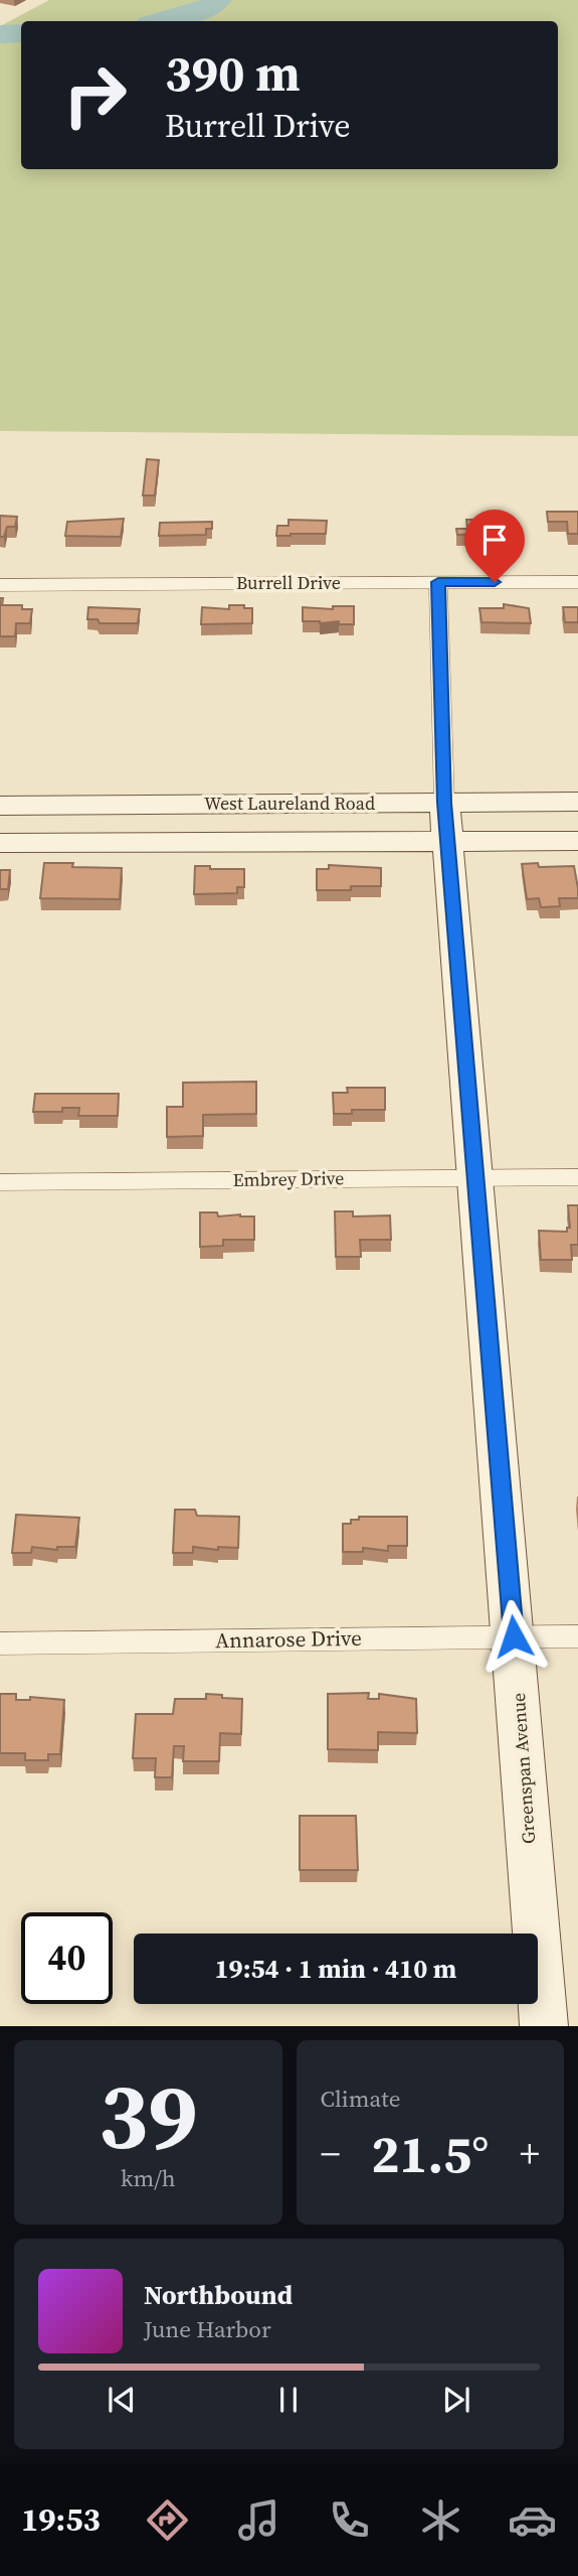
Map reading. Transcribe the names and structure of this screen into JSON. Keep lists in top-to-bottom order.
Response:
{
  "streets": {
    "street": [
      "Burrell Drive",
      "West Laureland Road",
      "Embrey Drive",
      "Annarose Drive",
      "Greenspan Avenue"
    ]
  },
  "crossings": [
    ["Burrell Drive", "Greenspan Avenue"],
    ["West Laureland Road", "Greenspan Avenue"],
    ["Embrey Drive", "Greenspan Avenue"],
    ["Annarose Drive", "Greenspan Avenue"]
  ],
  "page": {
    "turn": ["390 m", "Burrell Drive"],
    "limit": "40",
    "trip": "19:54 · 1 min · 410 m",
    "tile": [
      ["39", "km/h"],
      "Climate"
    ],
    "heat": ["−", "21.5°", "+"],
    "song": ["Northbound", "June Harbor"],
    "tabs": "19:53"
  }
}
